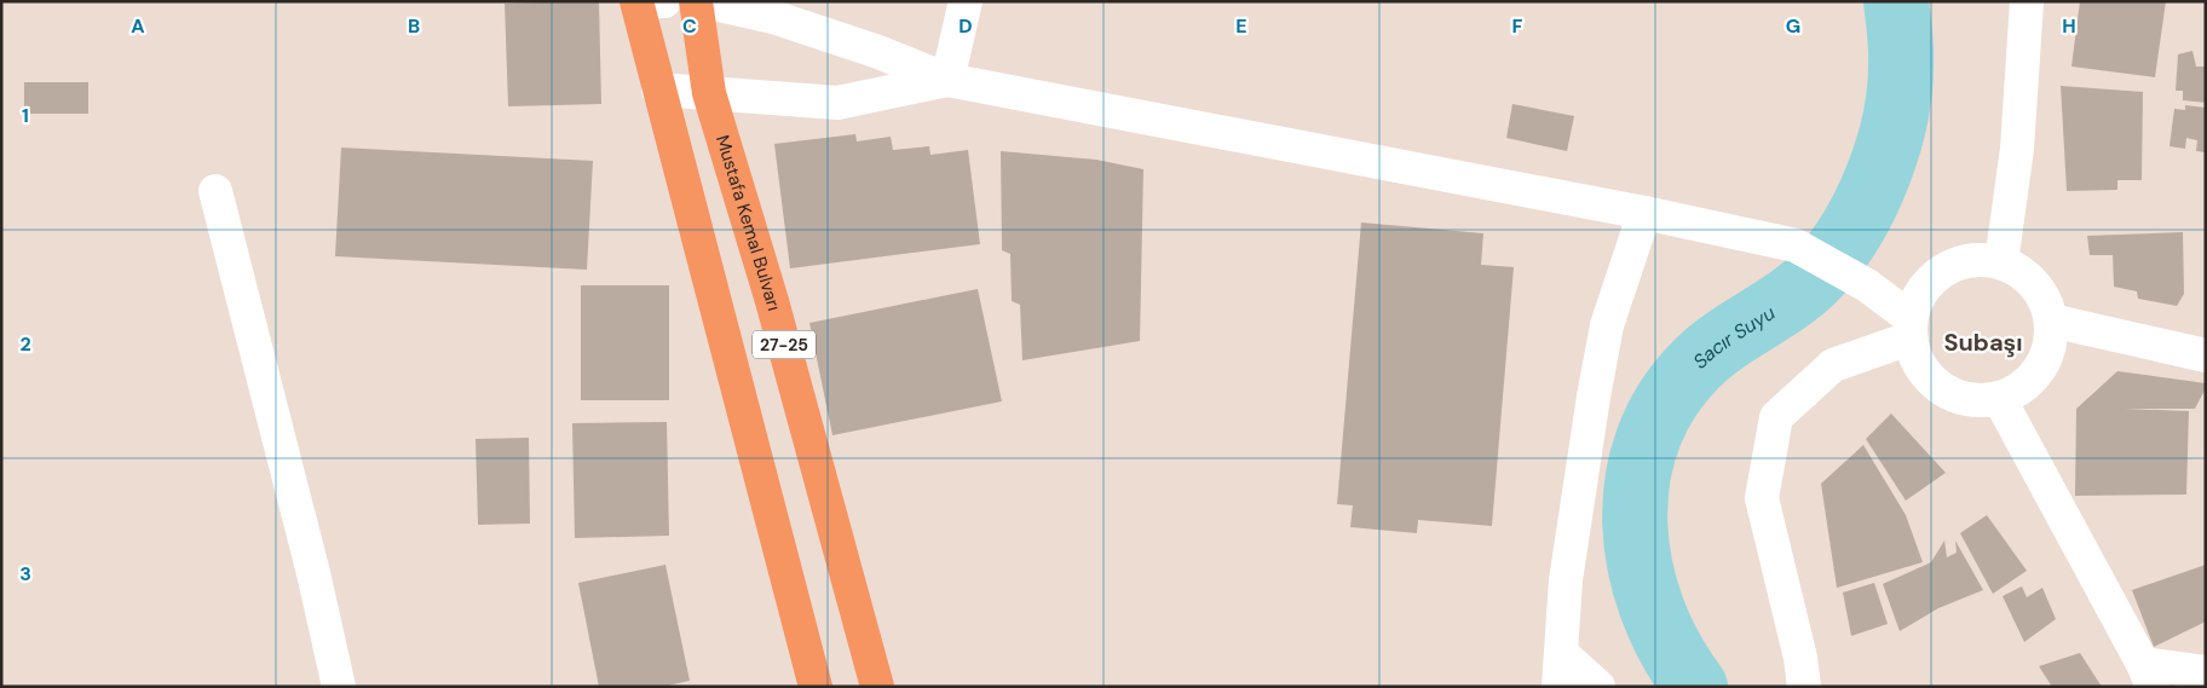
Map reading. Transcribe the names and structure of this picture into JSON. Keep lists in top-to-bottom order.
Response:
{
  "streets": {
    "highway": ["Mustafa Kemal Bulvarı", "27-25"]
  },
  "districts": ["Subaşı"],
  "water": ["Sacır Suyu"],
  "grid": {
    "columns": [
      "A",
      "B",
      "C",
      "D",
      "E",
      "F",
      "G",
      "H"
    ],
    "rows": ["1", "2", "3"]
  }
}
